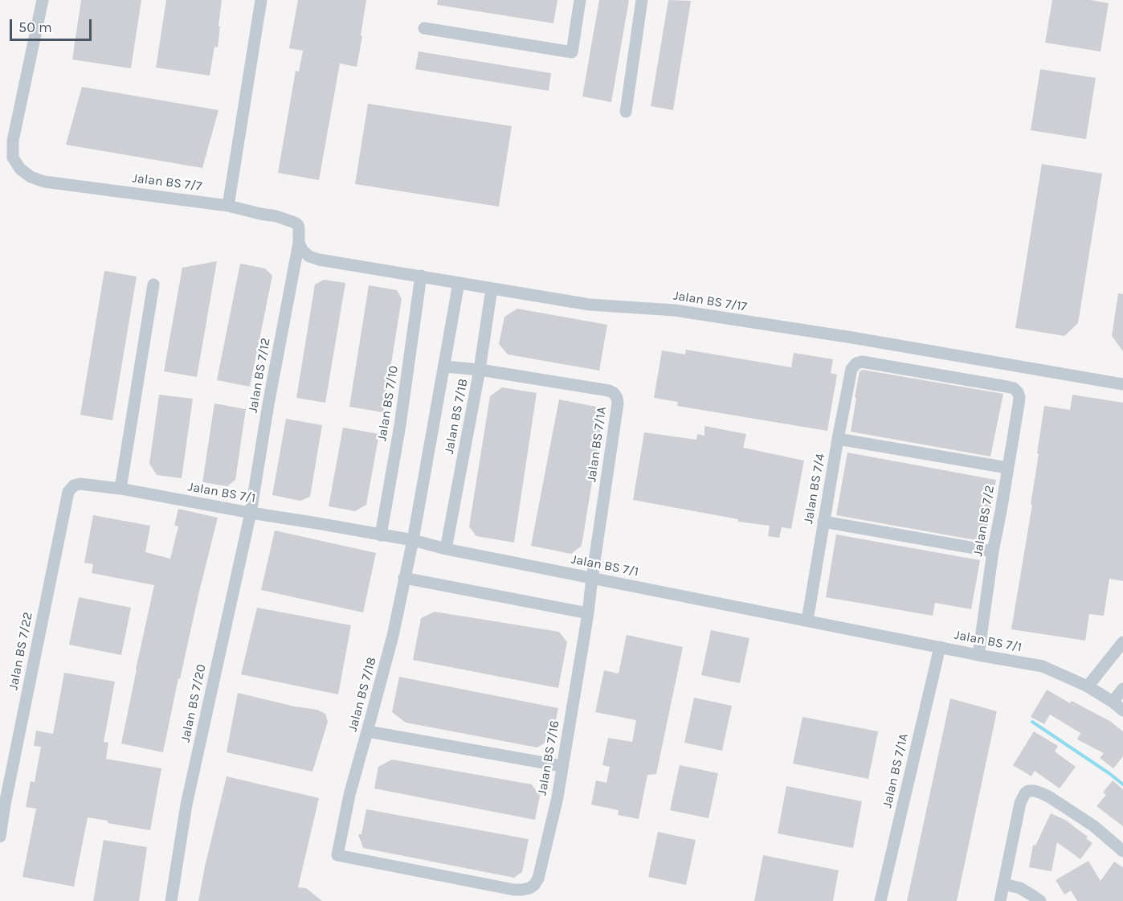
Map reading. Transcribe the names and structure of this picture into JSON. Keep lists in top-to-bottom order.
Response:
{
  "streets": {
    "street": [
      "Jalan BS 7/7",
      "Jalan BS 7/17",
      "Jalan BS 7/12",
      "Jalan BS 7/10",
      "Jalan BS 7/1B",
      "Jalan BS 7/1A",
      "Jalan BS 7/4",
      "Jalan BS 7/1",
      "Jalan BS 7/2",
      "Jalan BS 7/22",
      "Jalan BS 7/18",
      "Jalan BS 7/20",
      "Jalan BS 7/16"
    ]
  },
  "crossings": [
    ["Jalan BS 7/7", "Jalan BS 7/12"],
    ["Jalan BS 7/17", "Jalan BS 7/12"],
    ["Jalan BS 7/17", "Jalan BS 7/10"],
    ["Jalan BS 7/17", "Jalan BS 7/1B"],
    ["Jalan BS 7/12", "Jalan BS 7/1"],
    ["Jalan BS 7/12", "Jalan BS 7/20"],
    ["Jalan BS 7/10", "Jalan BS 7/1"],
    ["Jalan BS 7/1B", "Jalan BS 7/1A"],
    ["Jalan BS 7/1B", "Jalan BS 7/1"],
    ["Jalan BS 7/1B", "Jalan BS 7/18"],
    ["Jalan BS 7/1A", "Jalan BS 7/1"],
    ["Jalan BS 7/1A", "Jalan BS 7/16"],
    ["Jalan BS 7/4", "Jalan BS 7/1"],
    ["Jalan BS 7/4", "Jalan BS 7/2"],
    ["Jalan BS 7/1", "Jalan BS 7/2"],
    ["Jalan BS 7/1", "Jalan BS 7/22"],
    ["Jalan BS 7/1", "Jalan BS 7/18"],
    ["Jalan BS 7/1", "Jalan BS 7/20"],
    ["Jalan BS 7/1", "Jalan BS 7/16"],
    ["Jalan BS 7/18", "Jalan BS 7/16"]
  ],
  "scale_bar": "50 m"
}
